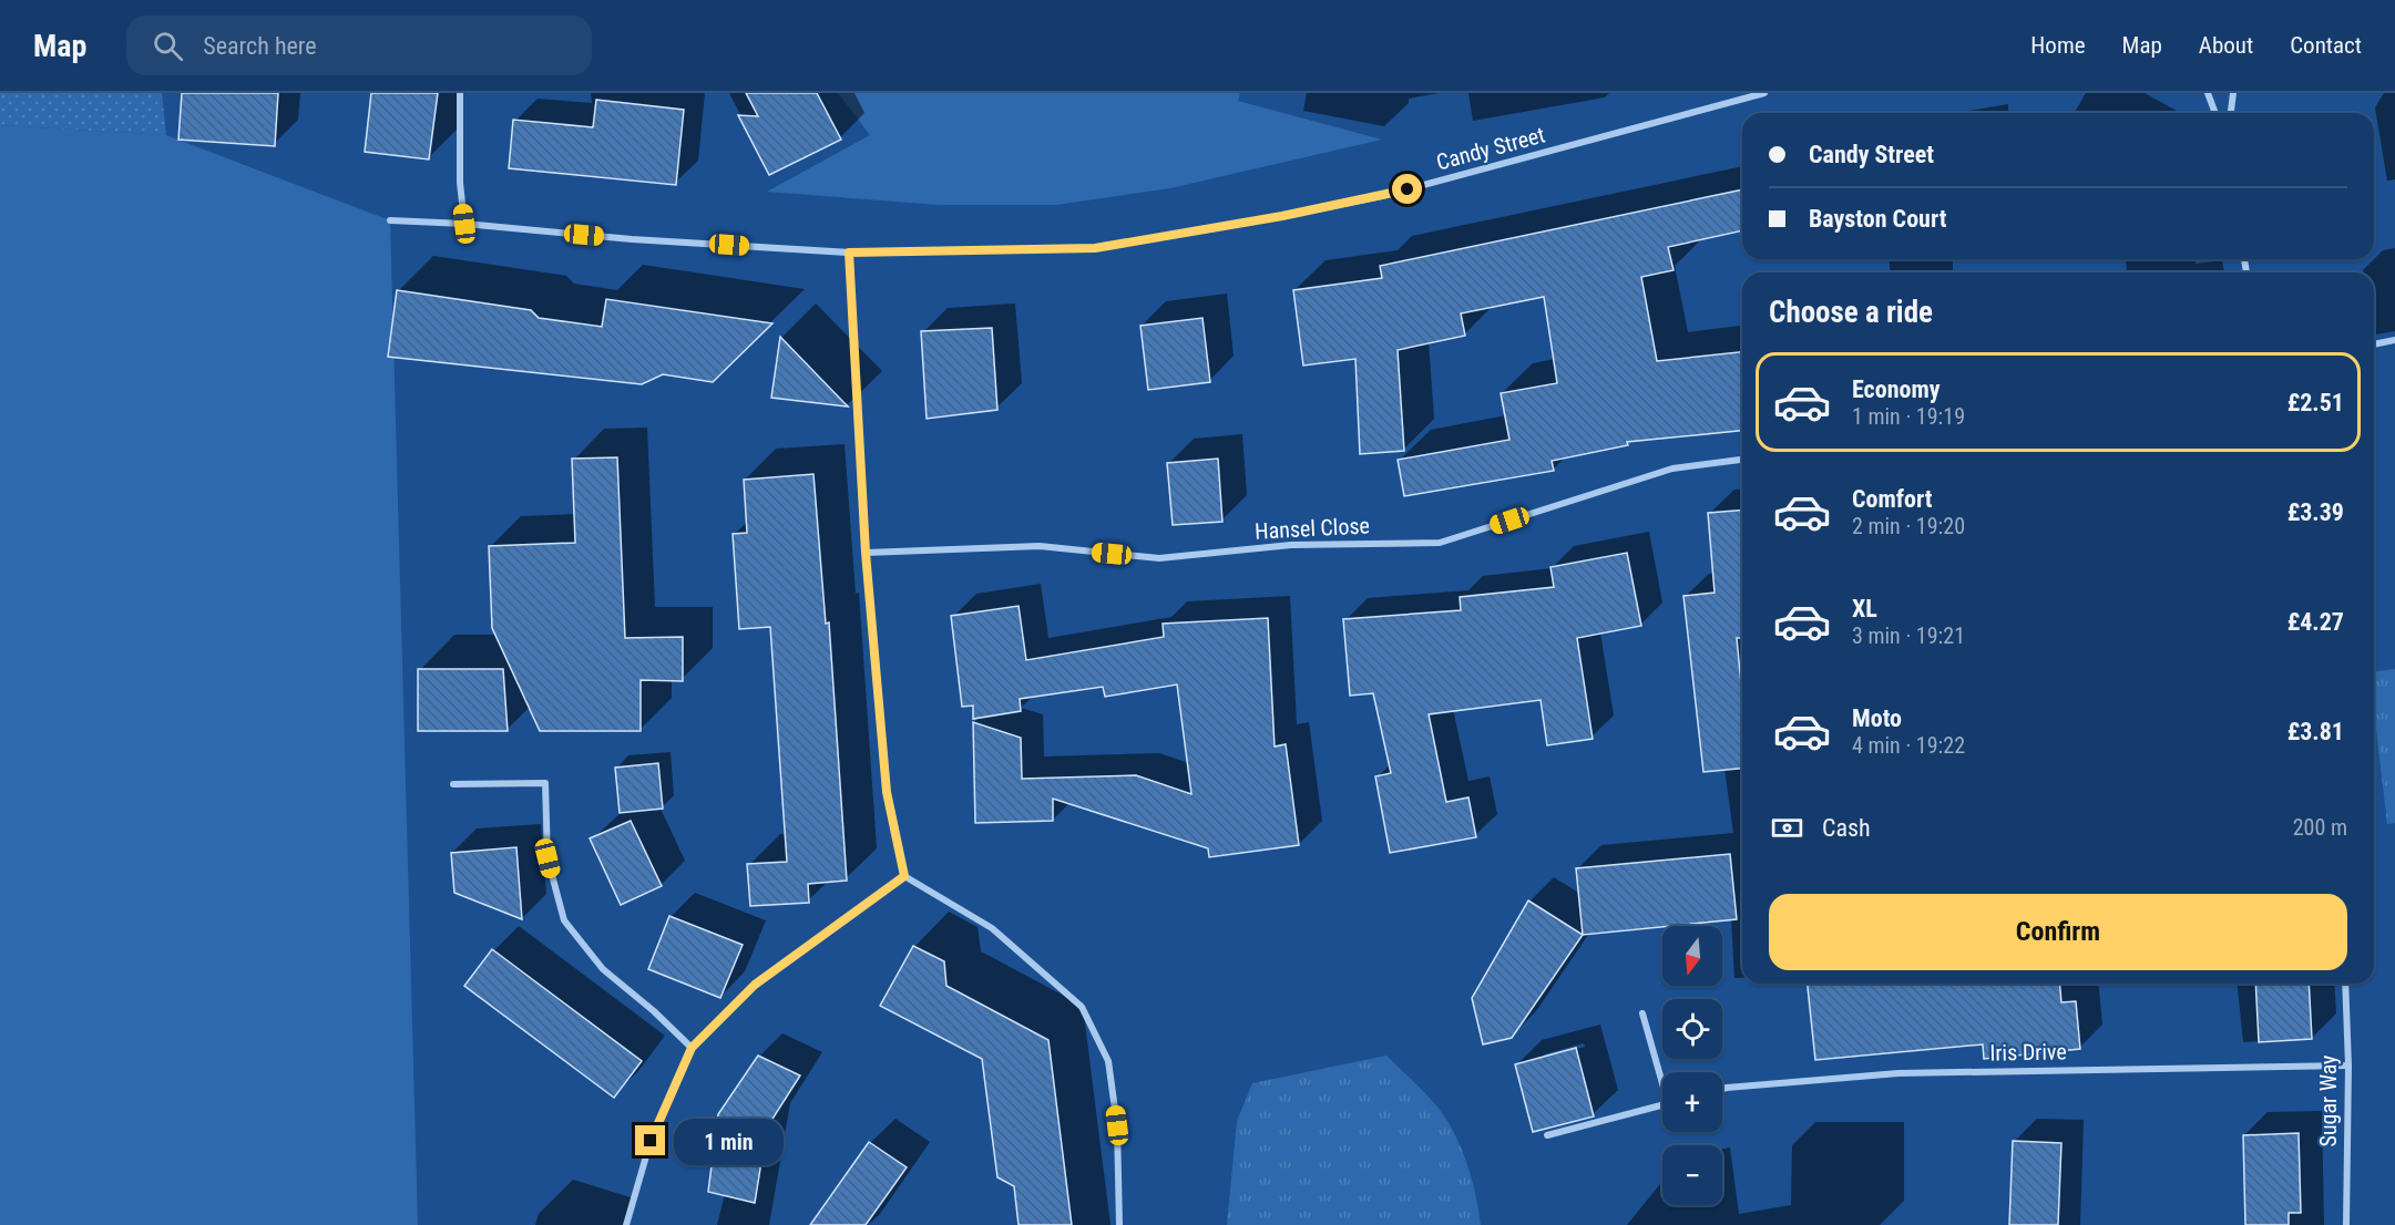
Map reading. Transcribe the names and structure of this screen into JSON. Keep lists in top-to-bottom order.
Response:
{
  "streets": {
    "street": [
      "Candy Street",
      "Hansel Close",
      "Iris Drive",
      "Sugar Way"
    ]
  },
  "crossings": [
    ["Iris Drive", "Sugar Way"]
  ],
  "north": "bottom",
  "page": {
    "header": "Map",
    "search": "Search here",
    "nav": [
      "Home",
      "Map",
      "About",
      "Contact"
    ],
    "banner": ["Candy Street", "Bayston Court"],
    "heading": "Choose a ride",
    "list": [
      {
        "name": "Economy",
        "note": "1 min · 19:19",
        "value": "£2.51"
      },
      {
        "name": "Comfort",
        "note": "2 min · 19:20",
        "value": "£3.39"
      },
      {
        "name": "XL",
        "note": "3 min · 19:21",
        "value": "£4.27"
      },
      {
        "name": "Moto",
        "note": "4 min · 19:22",
        "value": "£3.81"
      }
    ],
    "pay": ["Cash", "200 m"],
    "buttons": "Confirm",
    "map_buttons": ["+", "−"],
    "bubble": "1 min"
  }
}
